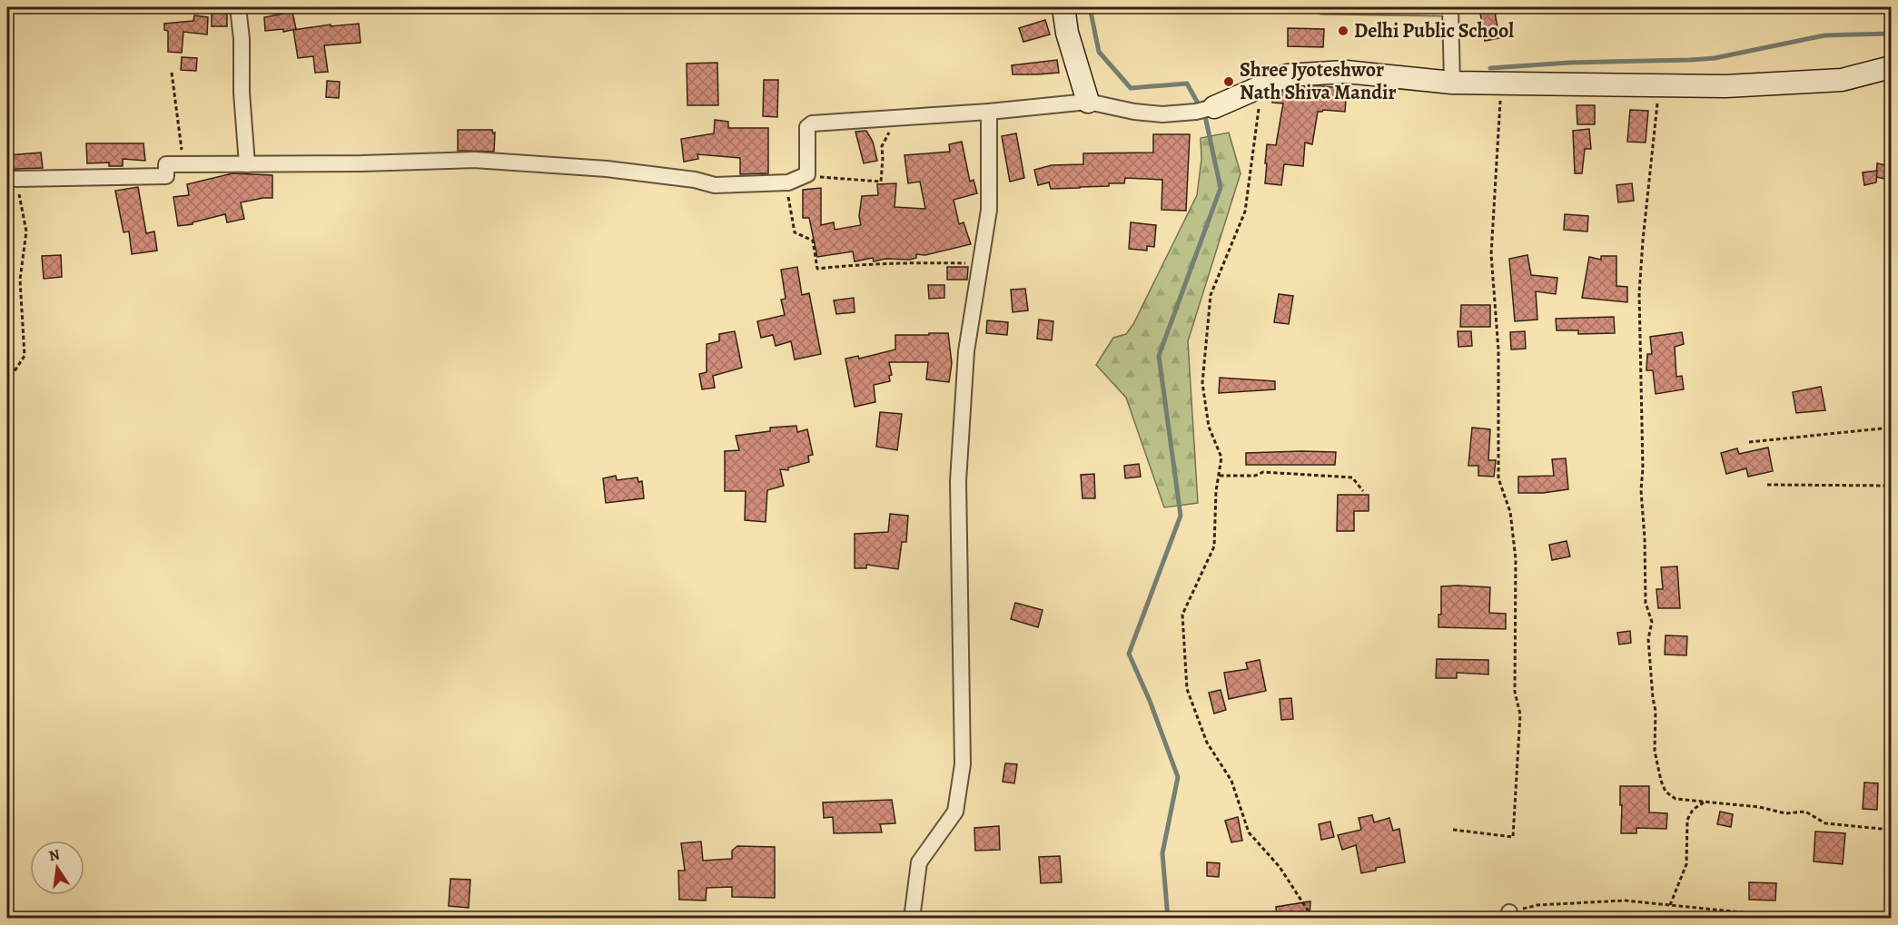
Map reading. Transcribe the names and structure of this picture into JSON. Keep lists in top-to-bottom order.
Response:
{
  "places": ["Delhi Public School", "Shree Jyoteshwor Nath Shiva Mandir"],
  "north": "top"
}
